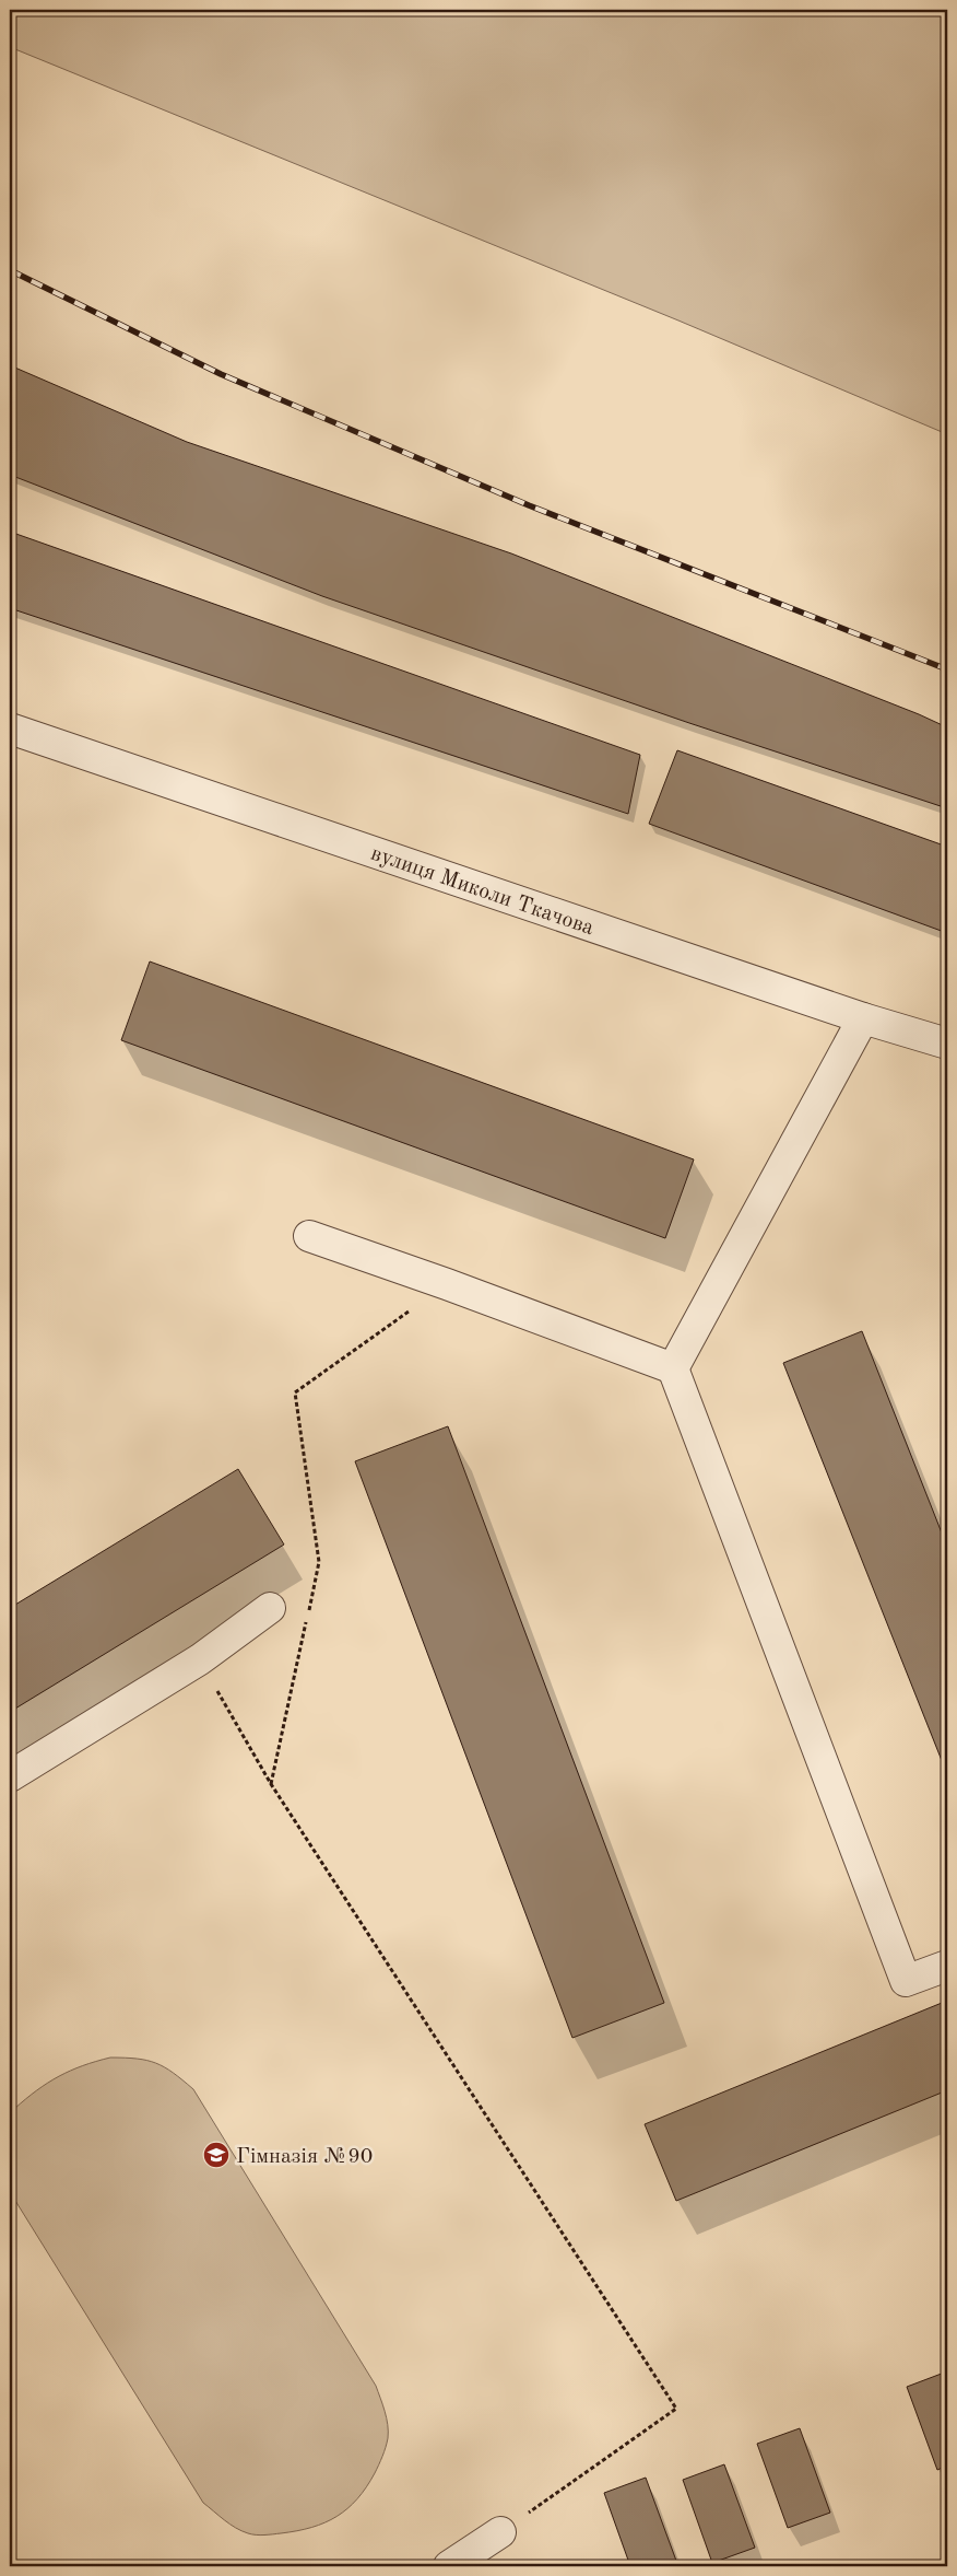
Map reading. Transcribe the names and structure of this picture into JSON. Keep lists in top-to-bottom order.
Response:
{
  "streets": {
    "street": ["вулиця Миколи Ткачова"]
  },
  "places": {
    "school or university": ["Гімназія №90"]
  }
}
